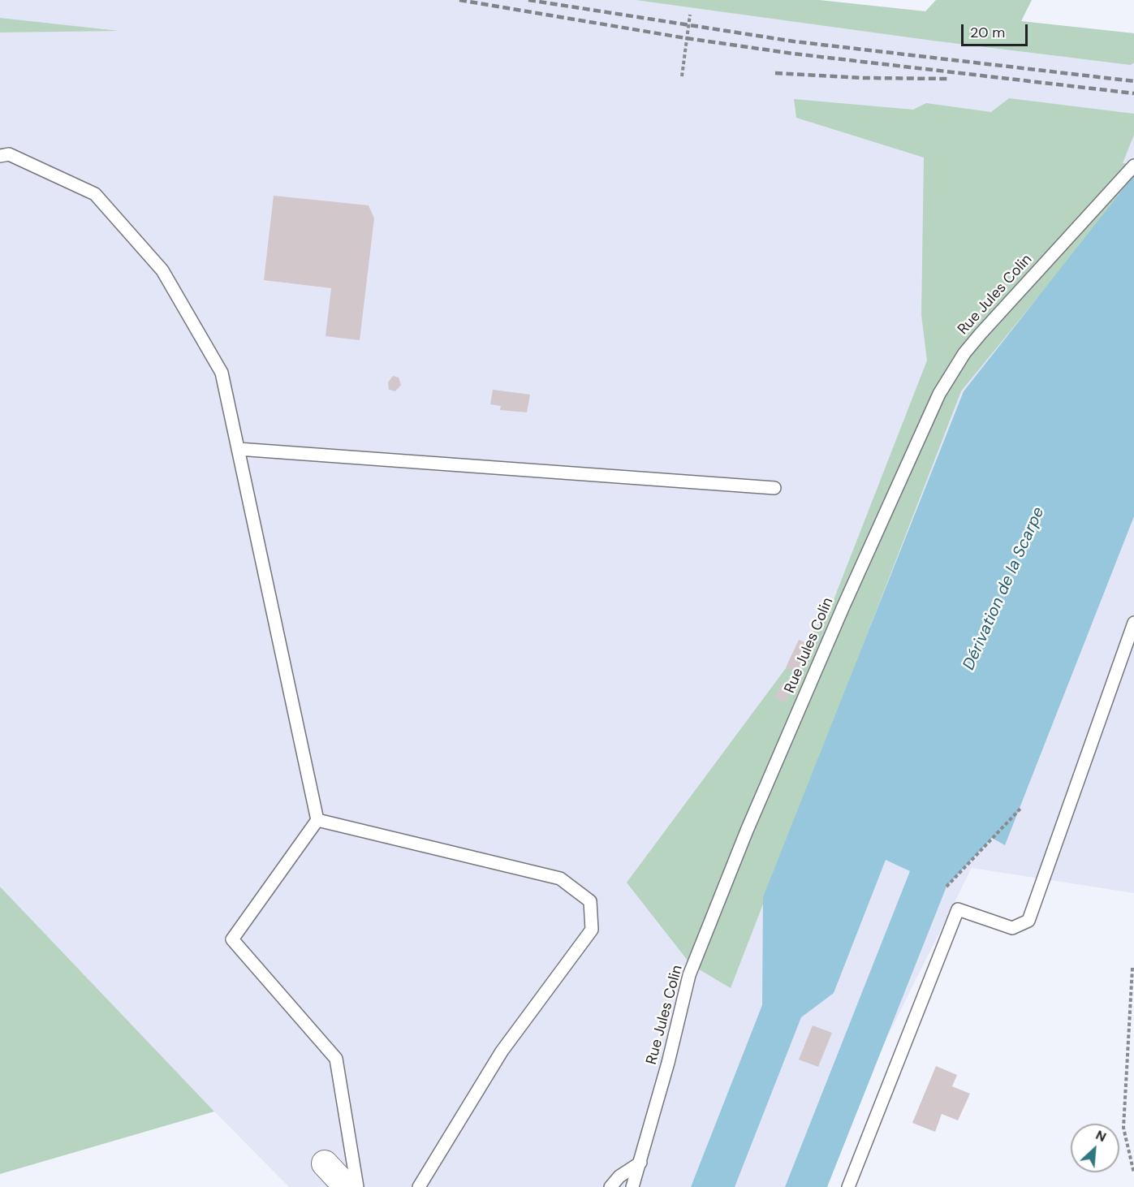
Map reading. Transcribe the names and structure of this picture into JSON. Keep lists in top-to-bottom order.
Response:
{
  "streets": {
    "lane": ["Rue Jules Colin"]
  },
  "water": ["Dérivation de la Scarpe"],
  "scale_bar": "20 m",
  "north": "top right"
}
